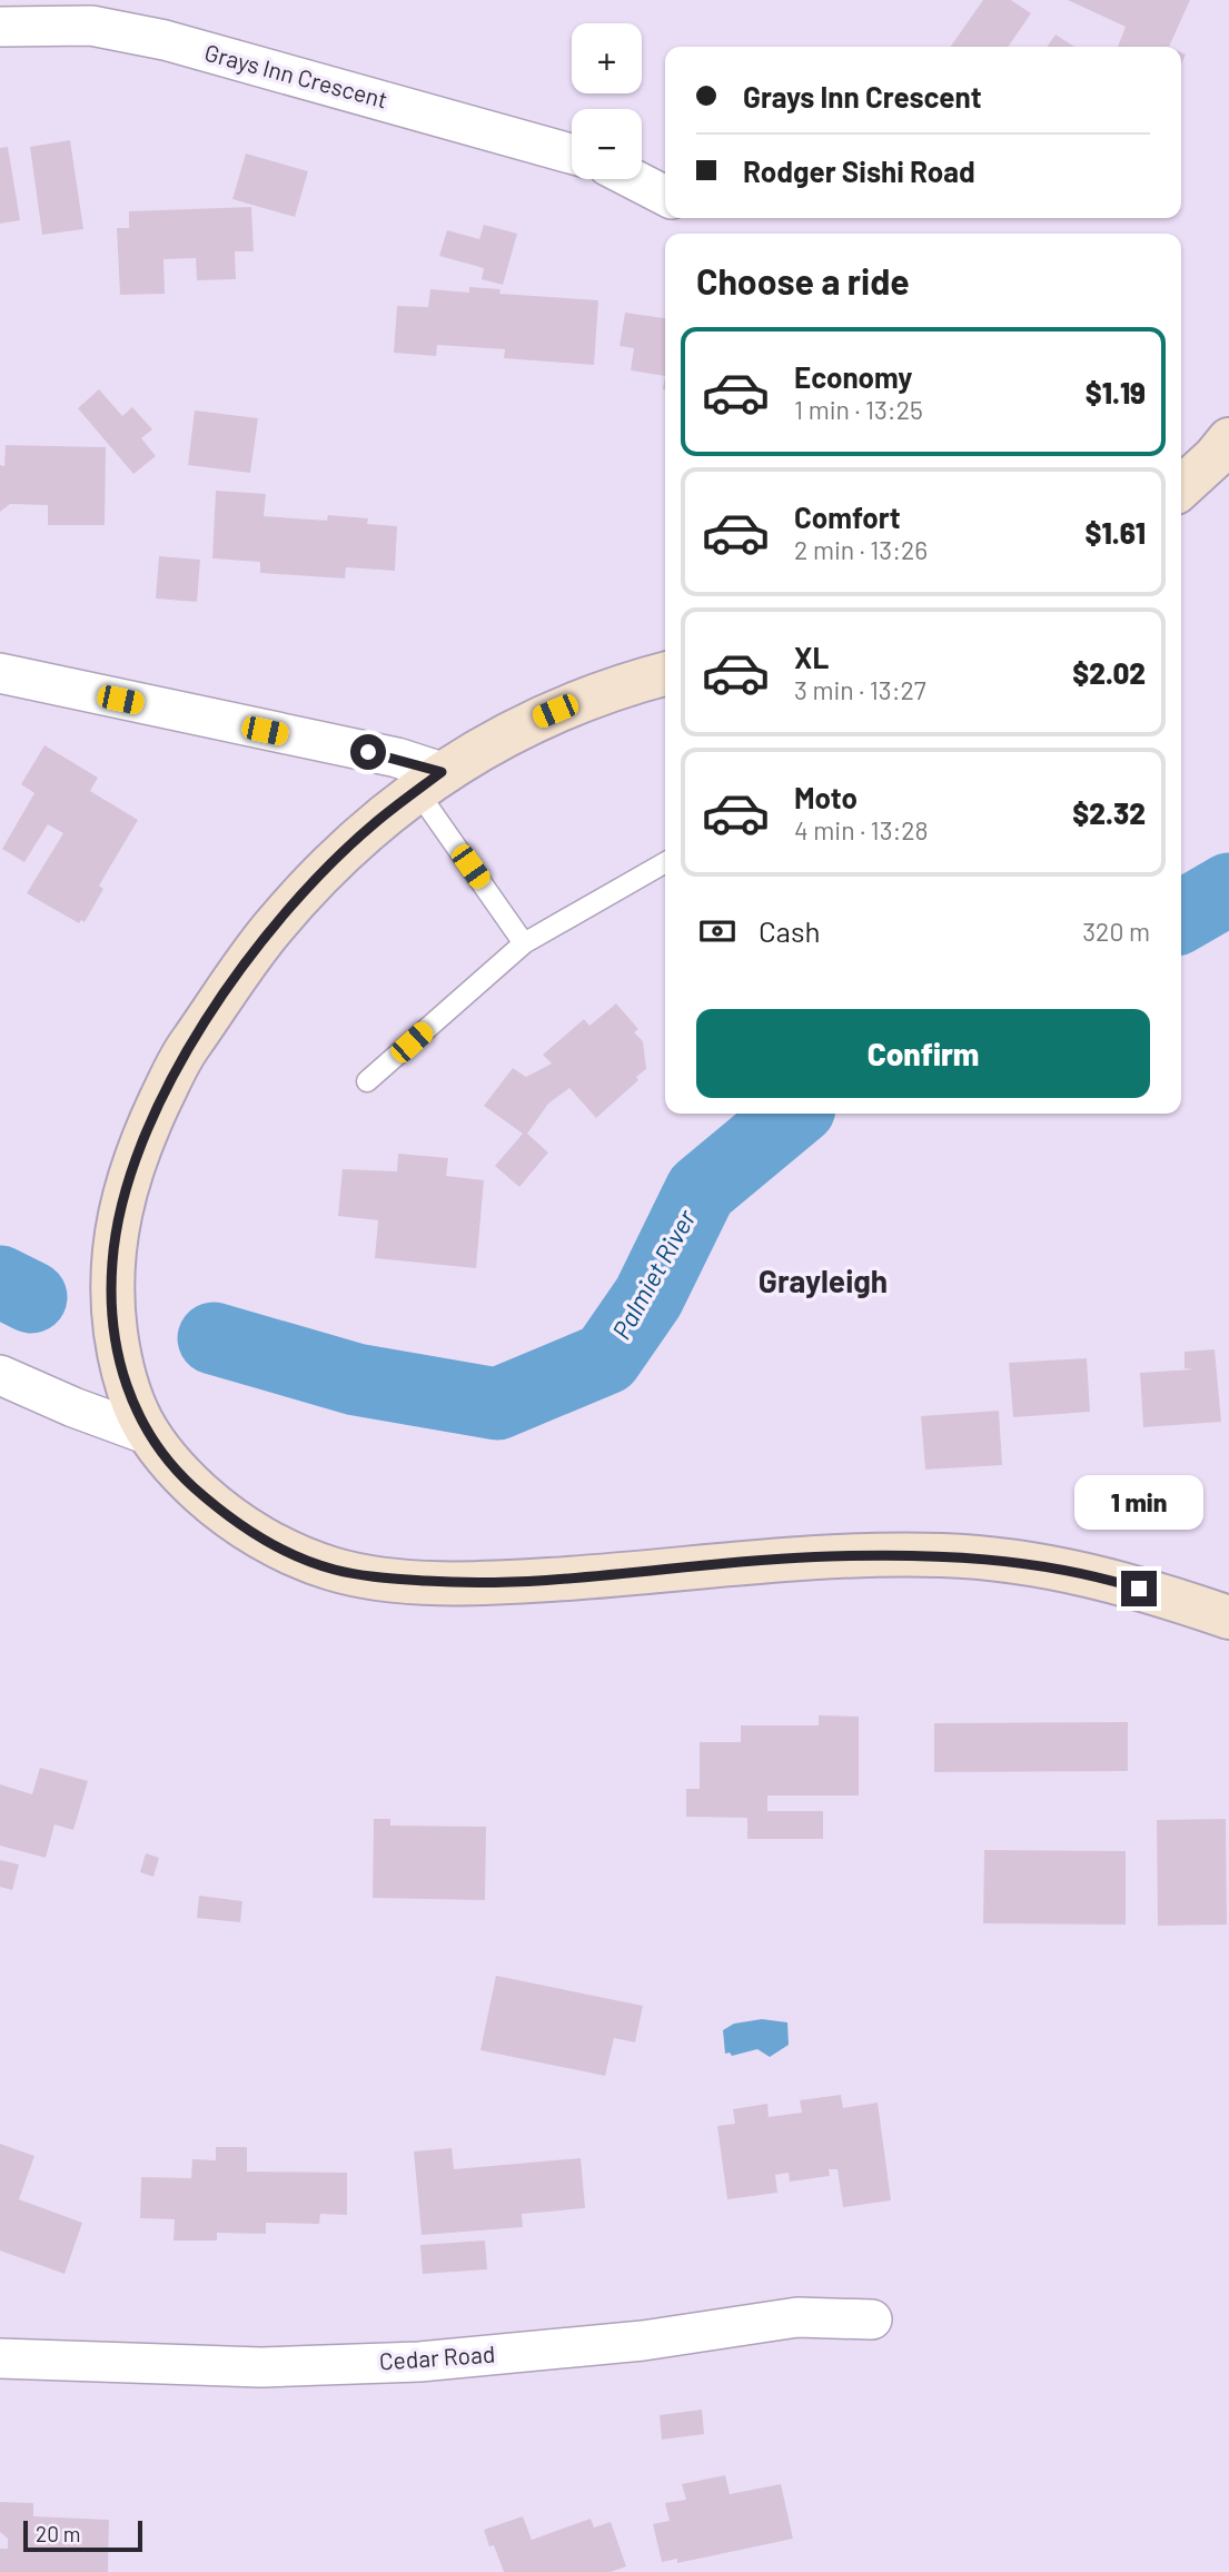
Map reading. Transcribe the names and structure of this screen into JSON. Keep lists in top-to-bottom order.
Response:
{
  "streets": {
    "street": ["Grays Inn Crescent", "Cedar Road"]
  },
  "districts": ["Grayleigh"],
  "water": ["Palmiet River"],
  "scale_bar": "20 m",
  "page": {
    "map_buttons": ["+", "−"],
    "banner": ["Grays Inn Crescent", "Rodger Sishi Road"],
    "heading": "Choose a ride",
    "list": [
      {
        "name": "Economy",
        "note": "1 min · 13:25",
        "value": "$1.19"
      },
      {
        "name": "Comfort",
        "note": "2 min · 13:26",
        "value": "$1.61"
      },
      {
        "name": "XL",
        "note": "3 min · 13:27",
        "value": "$2.02"
      },
      {
        "name": "Moto",
        "note": "4 min · 13:28",
        "value": "$2.32"
      }
    ],
    "pay": ["Cash", "320 m"],
    "buttons": "Confirm",
    "bubble": "1 min",
    "scale": "20 m"
  }
}
